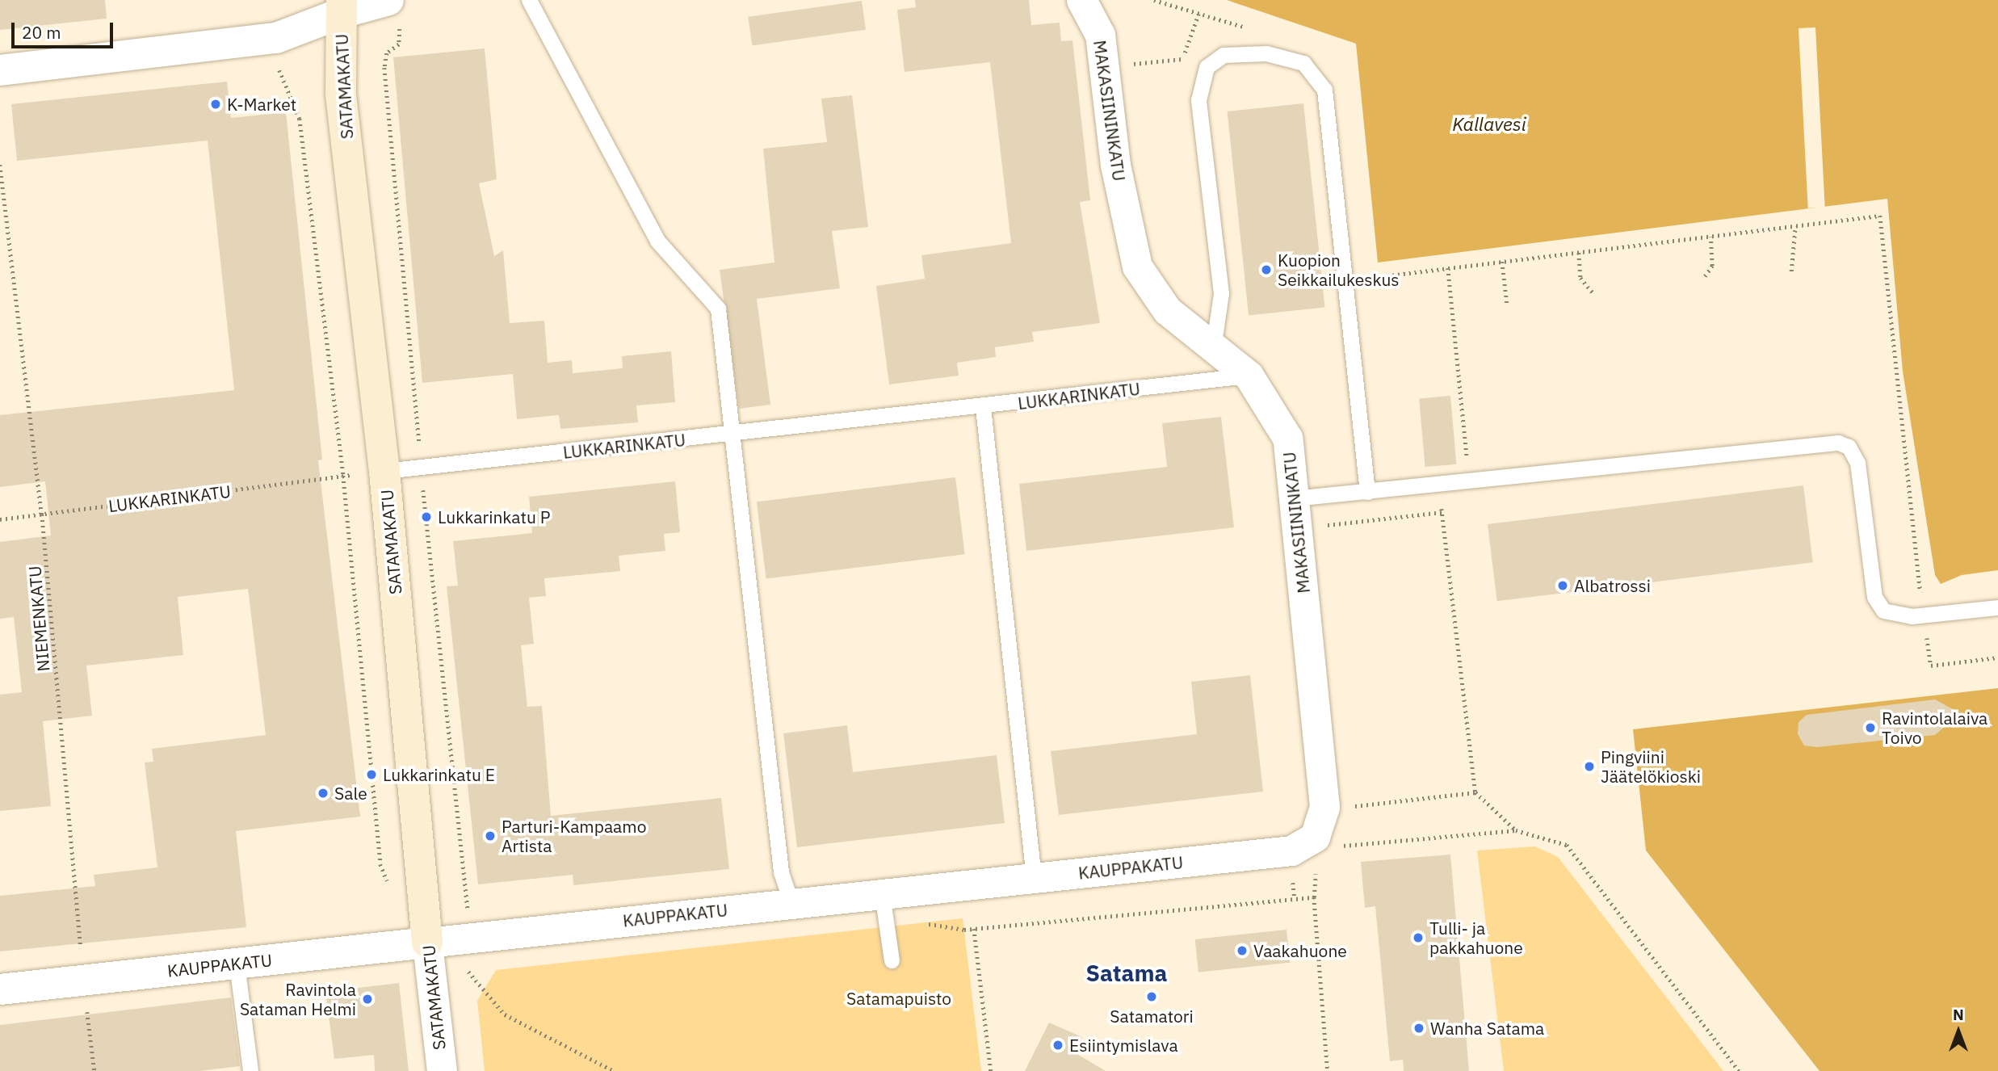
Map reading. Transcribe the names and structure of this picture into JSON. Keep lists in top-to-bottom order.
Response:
{
  "streets": {
    "main road": ["SATAMAKATU"],
    "street": ["MAKASIININKATU", "KAUPPAKATU"],
    "lane": ["LUKKARINKATU"],
    "path": ["NIEMENKATU"]
  },
  "crossings": [
    ["SATAMAKATU", "LUKKARINKATU"],
    ["SATAMAKATU", "KAUPPAKATU"],
    ["MAKASIININKATU", "LUKKARINKATU"],
    ["MAKASIININKATU", "KAUPPAKATU"],
    ["LUKKARINKATU", "NIEMENKATU"],
    ["NIEMENKATU", "KAUPPAKATU"]
  ],
  "districts": ["Satama"],
  "water": ["Kallavesi"],
  "parks": ["Satamapuisto"],
  "places": [
    "K-Market",
    "Kuopion Seikkailukeskus",
    "Lukkarinkatu P",
    "Albatrossi",
    "Ravintolalaiva Toivo",
    "Pingviini Jäätelökioski",
    "Lukkarinkatu E",
    "Sale",
    "Parturi-Kampaamo Artista",
    "Tulli- ja pakkahuone",
    "Vaakahuone",
    "Satamatori",
    "Ravintola Sataman Helmi",
    "Wanha Satama",
    "Esiintymislava"
  ],
  "scale_bar": "20 m",
  "north": "top"
}
